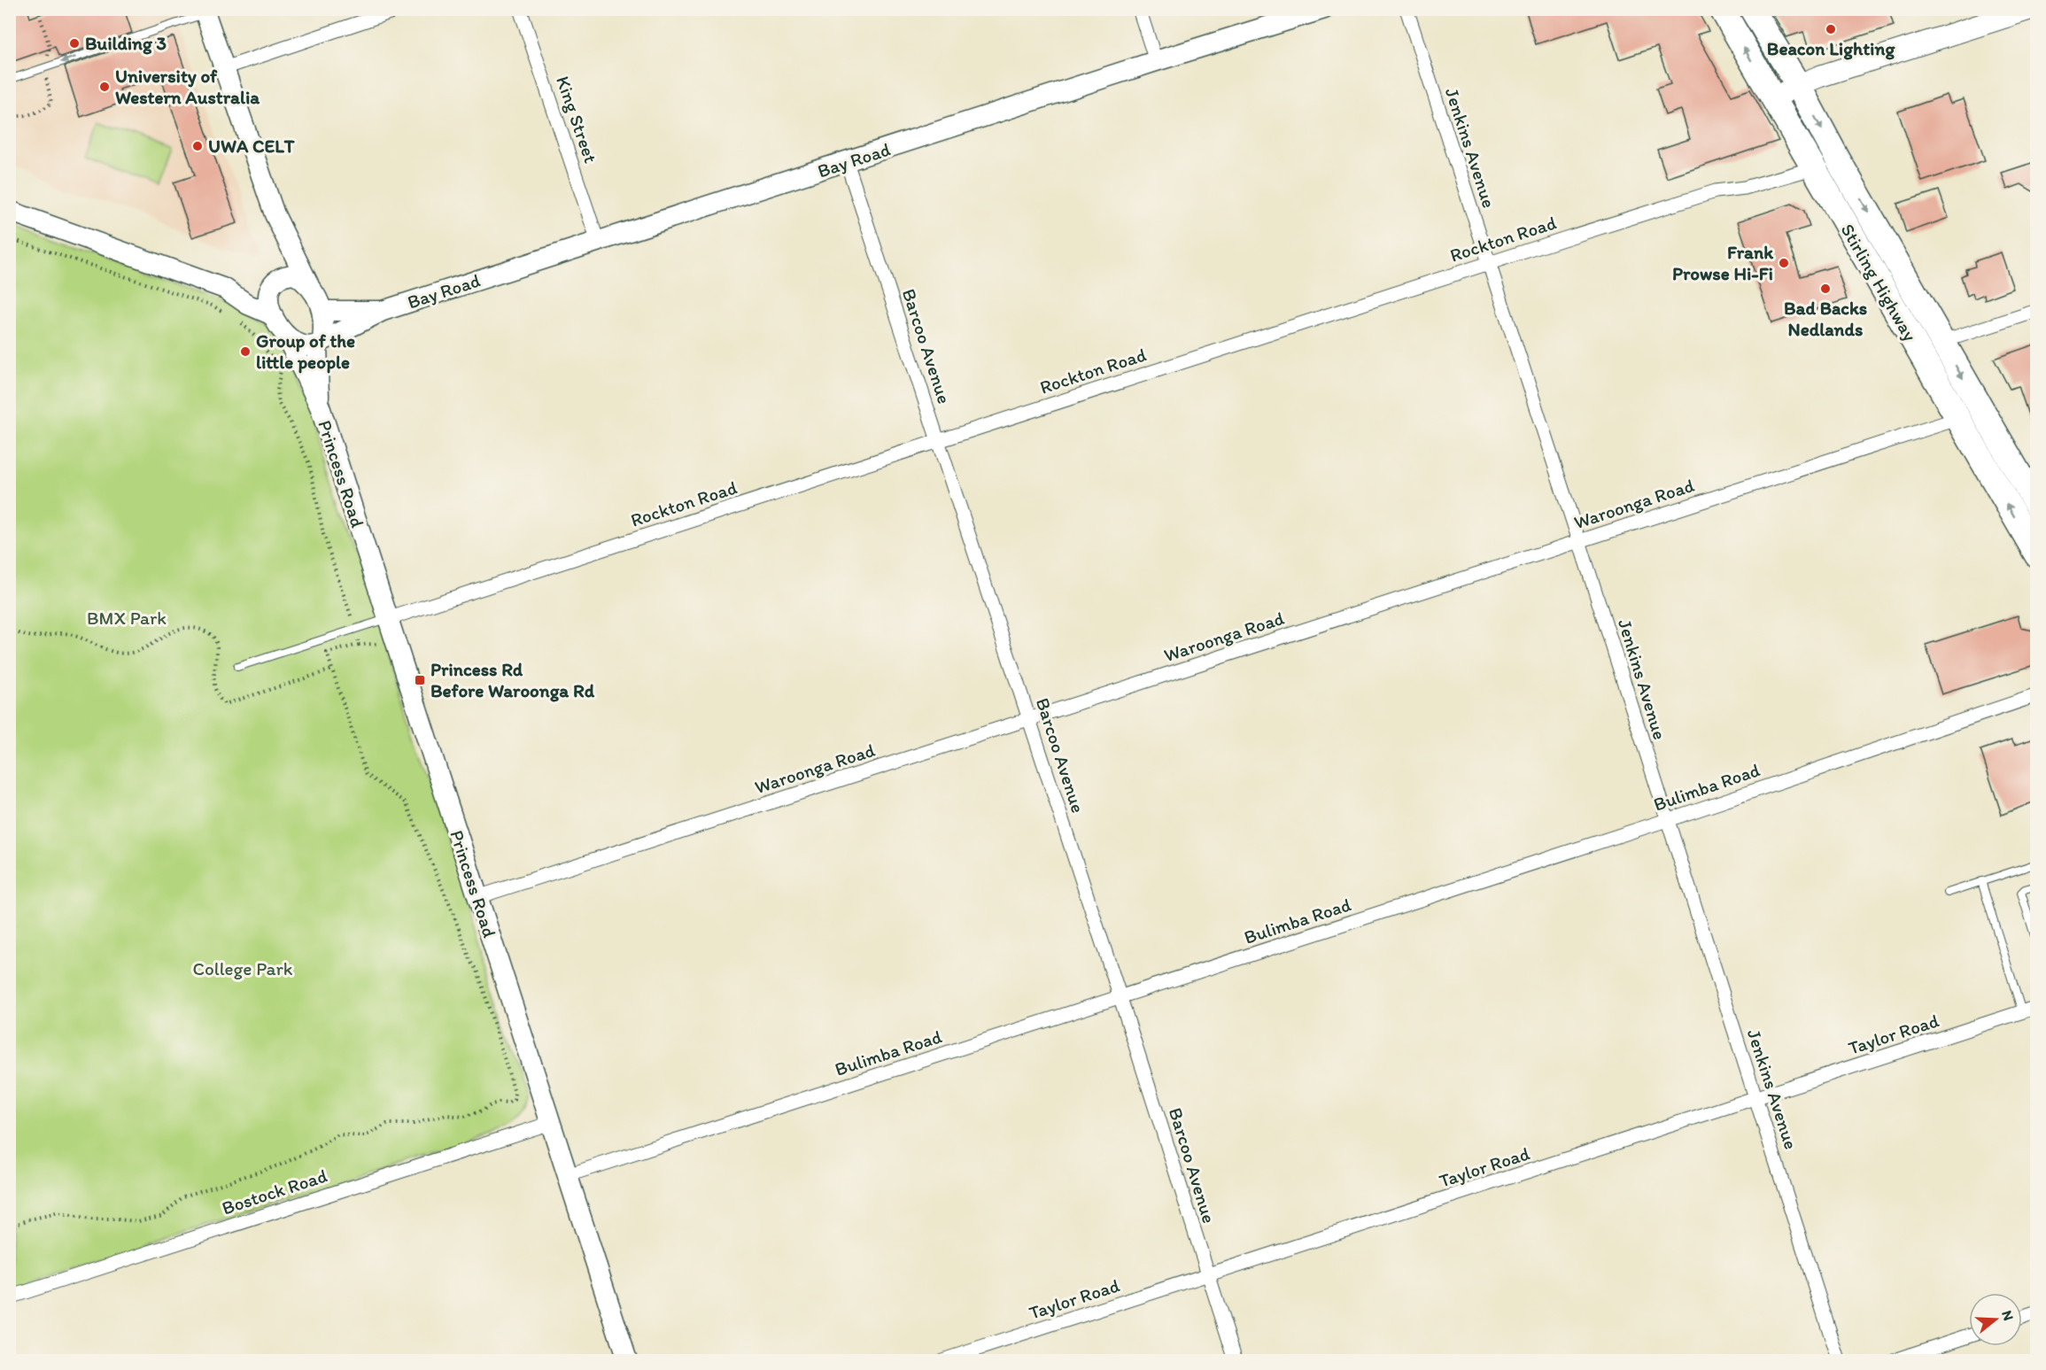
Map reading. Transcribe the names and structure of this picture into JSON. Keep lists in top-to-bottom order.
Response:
{
  "streets": {
    "highway": ["Stirling Highway"],
    "street": [
      "King Street",
      "Jenkins Avenue",
      "Bay Road",
      "Rockton Road",
      "Barcoo Avenue",
      "Princess Road",
      "Waroonga Road",
      "Bulimba Road",
      "Taylor Road",
      "Bostock Road"
    ]
  },
  "crossings": [
    ["King Street", "Bay Road"],
    ["Jenkins Avenue", "Rockton Road"],
    ["Jenkins Avenue", "Waroonga Road"],
    ["Jenkins Avenue", "Bulimba Road"],
    ["Jenkins Avenue", "Taylor Road"],
    ["Bay Road", "Barcoo Avenue"],
    ["Bay Road", "Princess Road"],
    ["Rockton Road", "Stirling Highway"],
    ["Rockton Road", "Barcoo Avenue"],
    ["Rockton Road", "Princess Road"],
    ["Stirling Highway", "Waroonga Road"],
    ["Barcoo Avenue", "Waroonga Road"],
    ["Barcoo Avenue", "Bulimba Road"],
    ["Barcoo Avenue", "Taylor Road"],
    ["Princess Road", "Waroonga Road"],
    ["Princess Road", "Bulimba Road"],
    ["Princess Road", "Bostock Road"]
  ],
  "parks": ["BMX Park", "College Park"],
  "places": {
    "other": [
      "Beacon Lighting",
      "Building 3",
      "University of Western Australia",
      "UWA CELT",
      "Frank Prowse Hi-Fi",
      "Bad Backs Nedlands",
      "Group of the little people"
    ],
    "transit": ["Princess Rd Before Waroonga Rd"]
  },
  "north": "right"
}
